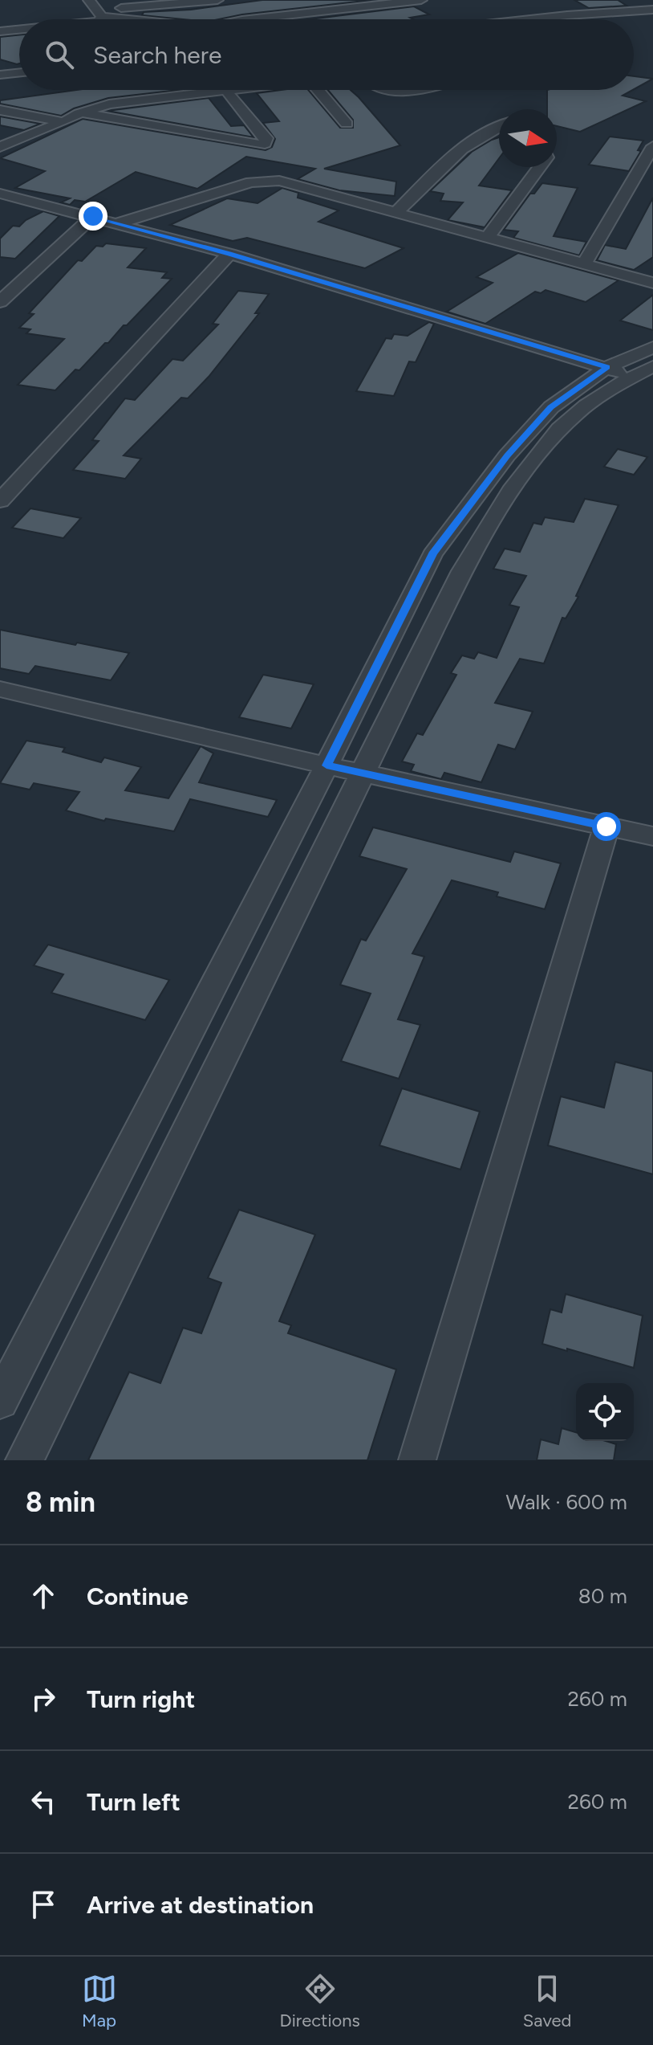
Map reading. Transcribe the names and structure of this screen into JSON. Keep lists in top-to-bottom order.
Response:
{
  "north": "right",
  "page": {
    "search": "Search here",
    "heading": ["8 min", "Walk · 600 m"],
    "list": [
      ["Continue", "80 m"],
      ["Turn right", "260 m"],
      ["Turn left", "260 m"],
      "Arrive at destination"
    ],
    "nav": ["Map", "Directions", "Saved"]
  }
}
